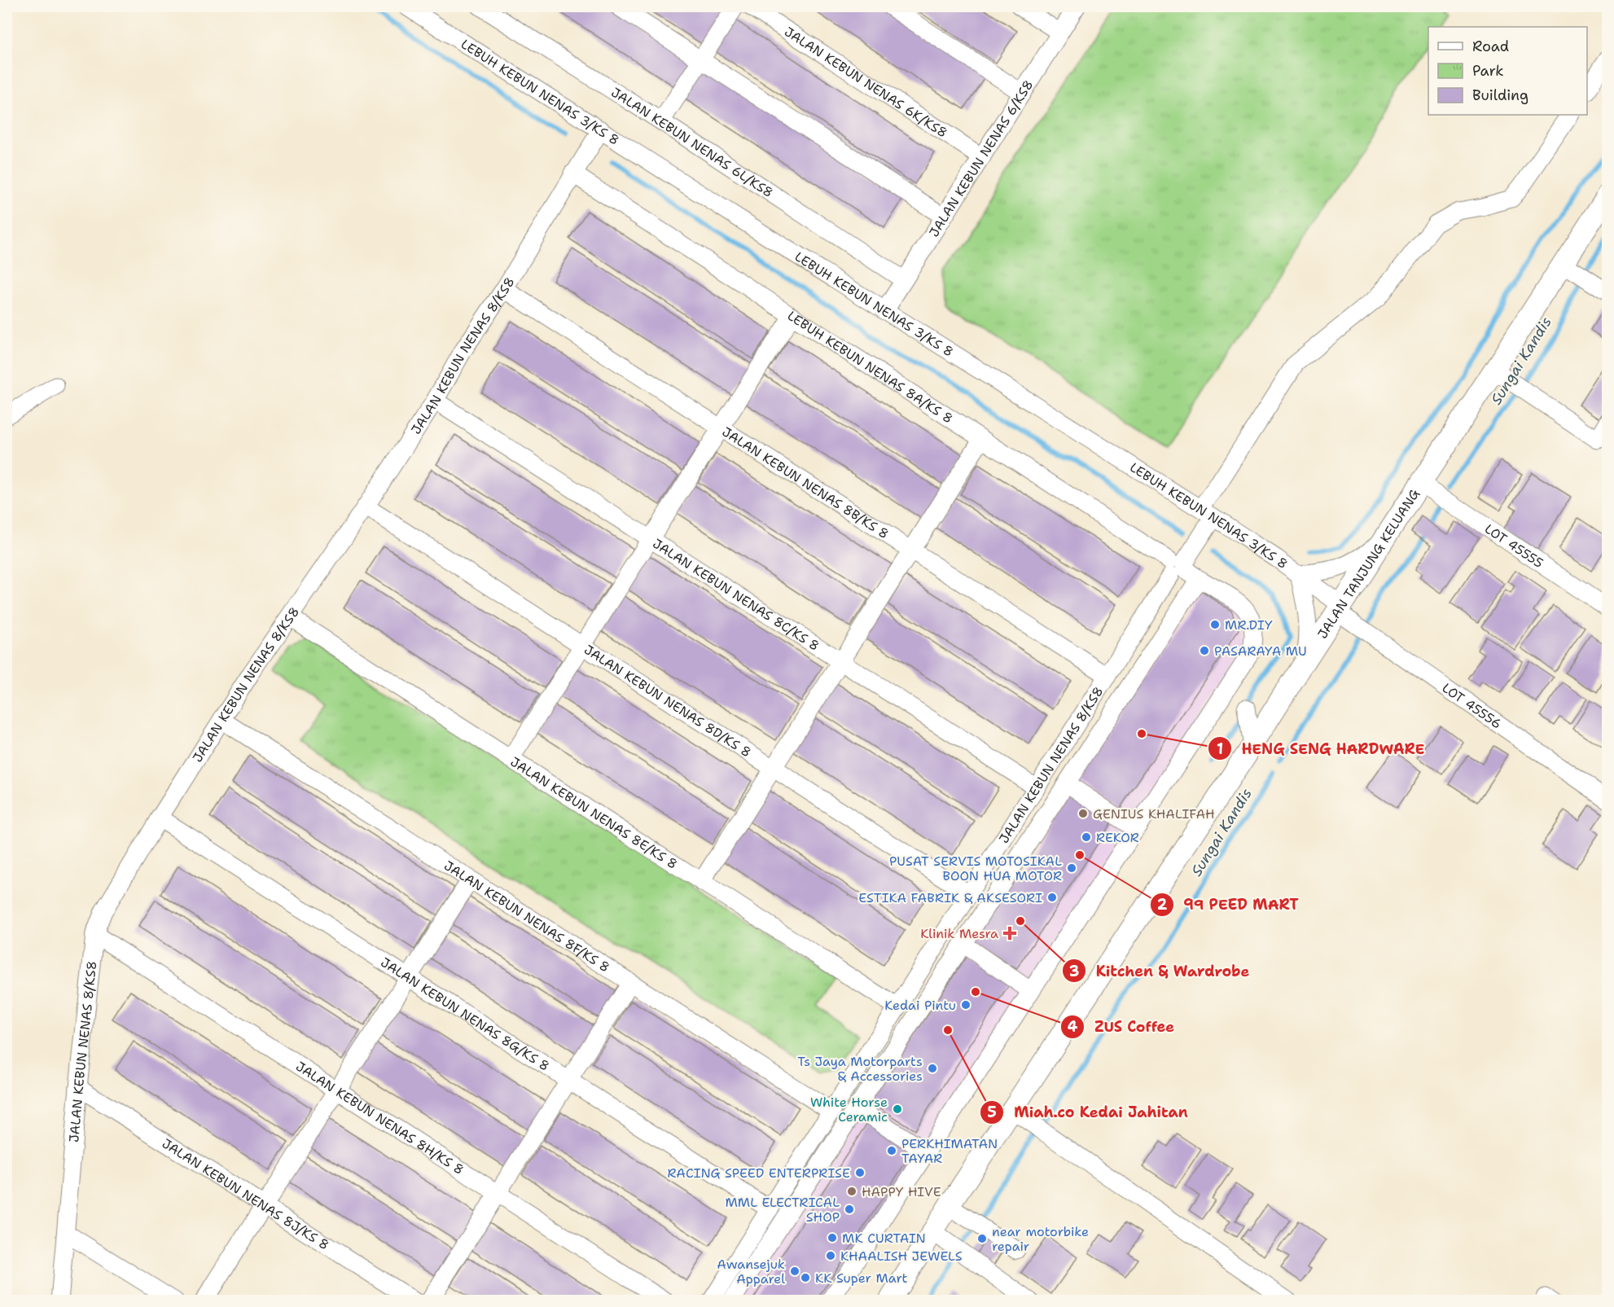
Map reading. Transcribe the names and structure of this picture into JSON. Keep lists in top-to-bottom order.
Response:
{
  "streets": {
    "main road": ["JALAN TANJUNG KELUANG"],
    "street": [
      "JALAN KEBUN NENAS 6K/KS8",
      "LEBUH KEBUN NENAS 3/KS 8",
      "JALAN KEBUN NENAS 6L/KS8",
      "JALAN KEBUN NENAS 6/KS8",
      "JALAN KEBUN NENAS 8/KS8",
      "LEBUH KEBUN NENAS 8A/KS 8",
      "JALAN KEBUN NENAS 8B/KS 8",
      "LOT 45555",
      "JALAN KEBUN NENAS 8C/KS 8",
      "JALAN KEBUN NENAS 8D/KS 8",
      "LOT 45556",
      "JALAN KEBUN NENAS 8E/KS 8",
      "JALAN KEBUN NENAS 8F/KS 8",
      "JALAN KEBUN NENAS 8G/KS 8",
      "JALAN KEBUN NENAS 8H/KS 8",
      "JALAN KEBUN NENAS 8J/KS 8"
    ]
  },
  "crossings": [
    ["JALAN KEBUN NENAS 6K/KS8", "JALAN KEBUN NENAS 6/KS8"],
    ["LEBUH KEBUN NENAS 3/KS 8", "JALAN KEBUN NENAS 6/KS8"],
    ["LEBUH KEBUN NENAS 3/KS 8", "JALAN KEBUN NENAS 8/KS8"],
    ["LEBUH KEBUN NENAS 3/KS 8", "JALAN TANJUNG KELUANG"],
    ["LEBUH KEBUN NENAS 3/KS 8", "LOT 45556"],
    ["JALAN KEBUN NENAS 6L/KS8", "JALAN KEBUN NENAS 6/KS8"],
    ["JALAN KEBUN NENAS 8/KS8", "LEBUH KEBUN NENAS 8A/KS 8"],
    ["JALAN KEBUN NENAS 8/KS8", "JALAN KEBUN NENAS 8B/KS 8"],
    ["JALAN KEBUN NENAS 8/KS8", "JALAN KEBUN NENAS 8C/KS 8"],
    ["JALAN KEBUN NENAS 8/KS8", "JALAN KEBUN NENAS 8D/KS 8"],
    ["JALAN KEBUN NENAS 8/KS8", "JALAN KEBUN NENAS 8E/KS 8"],
    ["JALAN KEBUN NENAS 8/KS8", "JALAN KEBUN NENAS 8F/KS 8"],
    ["JALAN KEBUN NENAS 8/KS8", "JALAN KEBUN NENAS 8G/KS 8"],
    ["JALAN KEBUN NENAS 8/KS8", "JALAN KEBUN NENAS 8H/KS 8"],
    ["JALAN KEBUN NENAS 8/KS8", "JALAN KEBUN NENAS 8J/KS 8"],
    ["LOT 45555", "JALAN TANJUNG KELUANG"],
    ["JALAN TANJUNG KELUANG", "LOT 45556"]
  ],
  "water": ["Sungai Kandis"],
  "places": {
    "other": [
      "MR.DIY",
      "PASARAYA MU",
      "HENG SENG HARDWARE",
      "GENIUS KHALIFAH",
      "REKOR",
      "99 PEED MART",
      "PUSAT SERVIS MOTOSIKAL BOON HUA MOTOR",
      "ESTIKA FABRIK & AKSESORI",
      "Kitchen & Wardrobe",
      "ZUS Coffee",
      "Kedai Pintu",
      "Miah.co Kedai Jahitan",
      "Ts Jaya Motorparts & Accessories",
      "White Horse Ceramic",
      "PERKHIMATAN TAYAR",
      "RACING SPEED ENTERPRISE",
      "HAPPY HIVE",
      "MML ELECTRICAL SHOP",
      "MK CURTAIN",
      "near motorbike repair",
      "KHAALISH JEWELS",
      "Awansejuk Apparel",
      "KK Super Mart"
    ],
    "health": ["Klinik Mesra"]
  },
  "legend": ["Road", "Park", "Building"]
}
